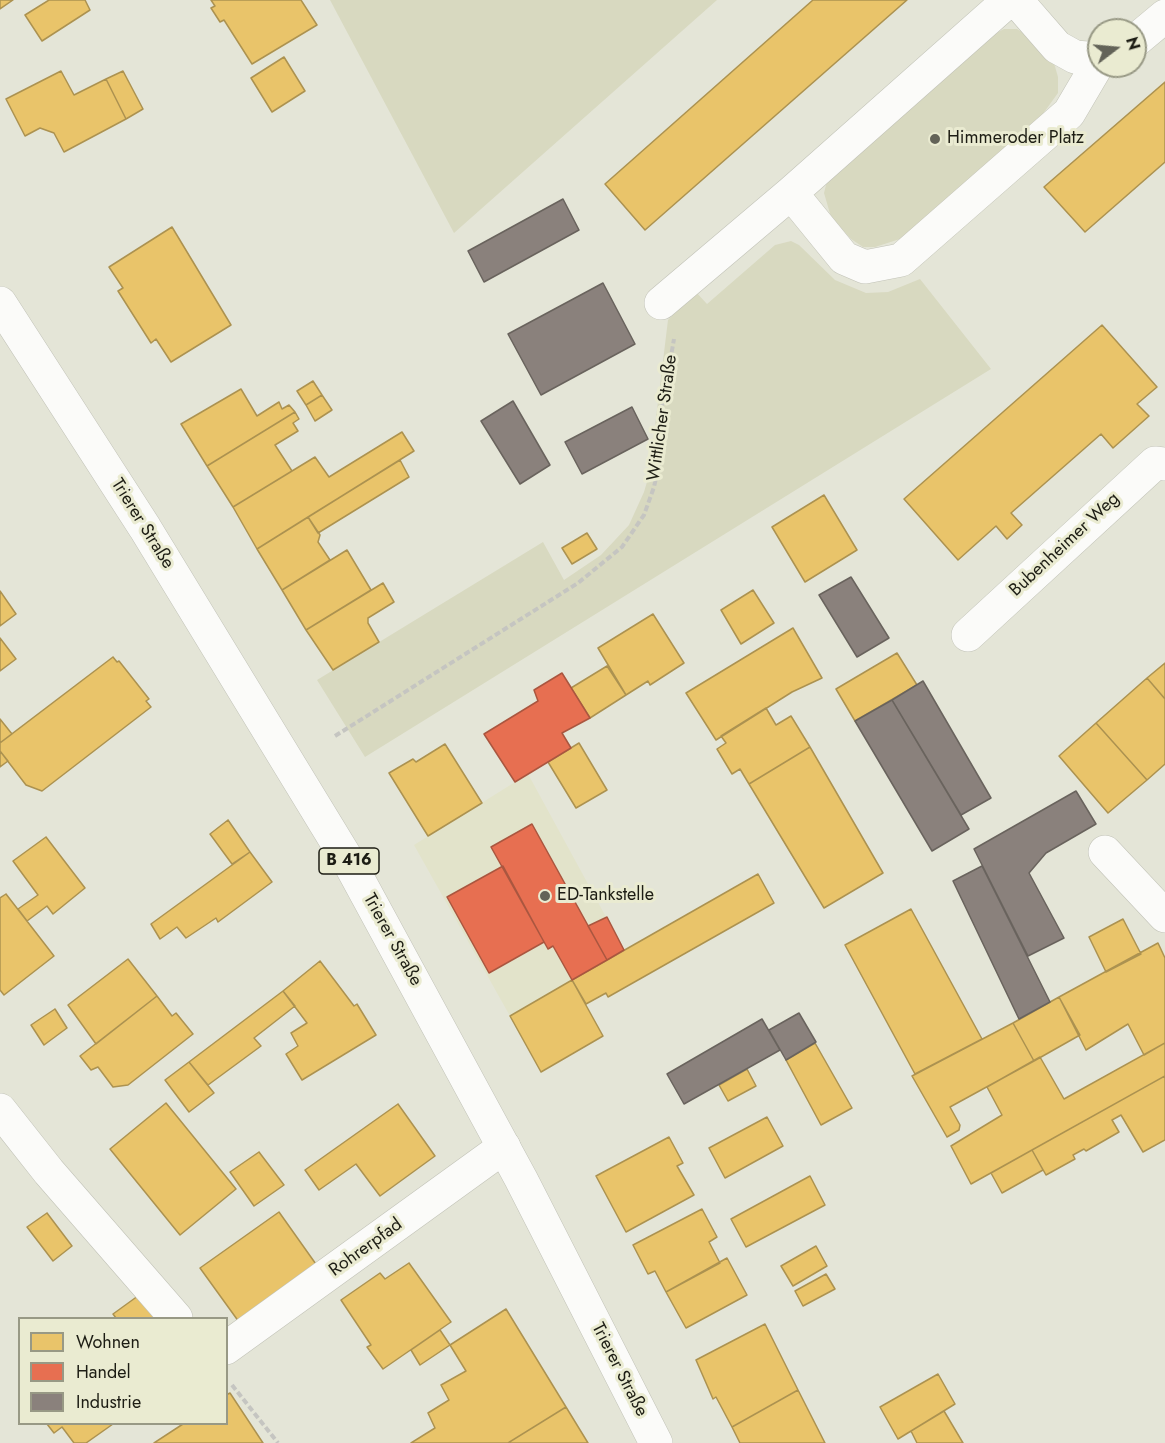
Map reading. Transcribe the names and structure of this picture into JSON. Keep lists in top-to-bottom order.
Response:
{
  "streets": {
    "main road": [
      "Trierer Straße",
      "Bubenheimer Weg",
      "B 416",
      "Rohrerpfad"
    ],
    "path": ["Wittlicher Straße"]
  },
  "crossings": [
    ["Trierer Straße", "Rohrerpfad"]
  ],
  "places": ["Himmeroder Platz", "ED-Tankstelle"],
  "legend": ["Wohnen", "Handel", "Industrie"],
  "north": "right"
}
